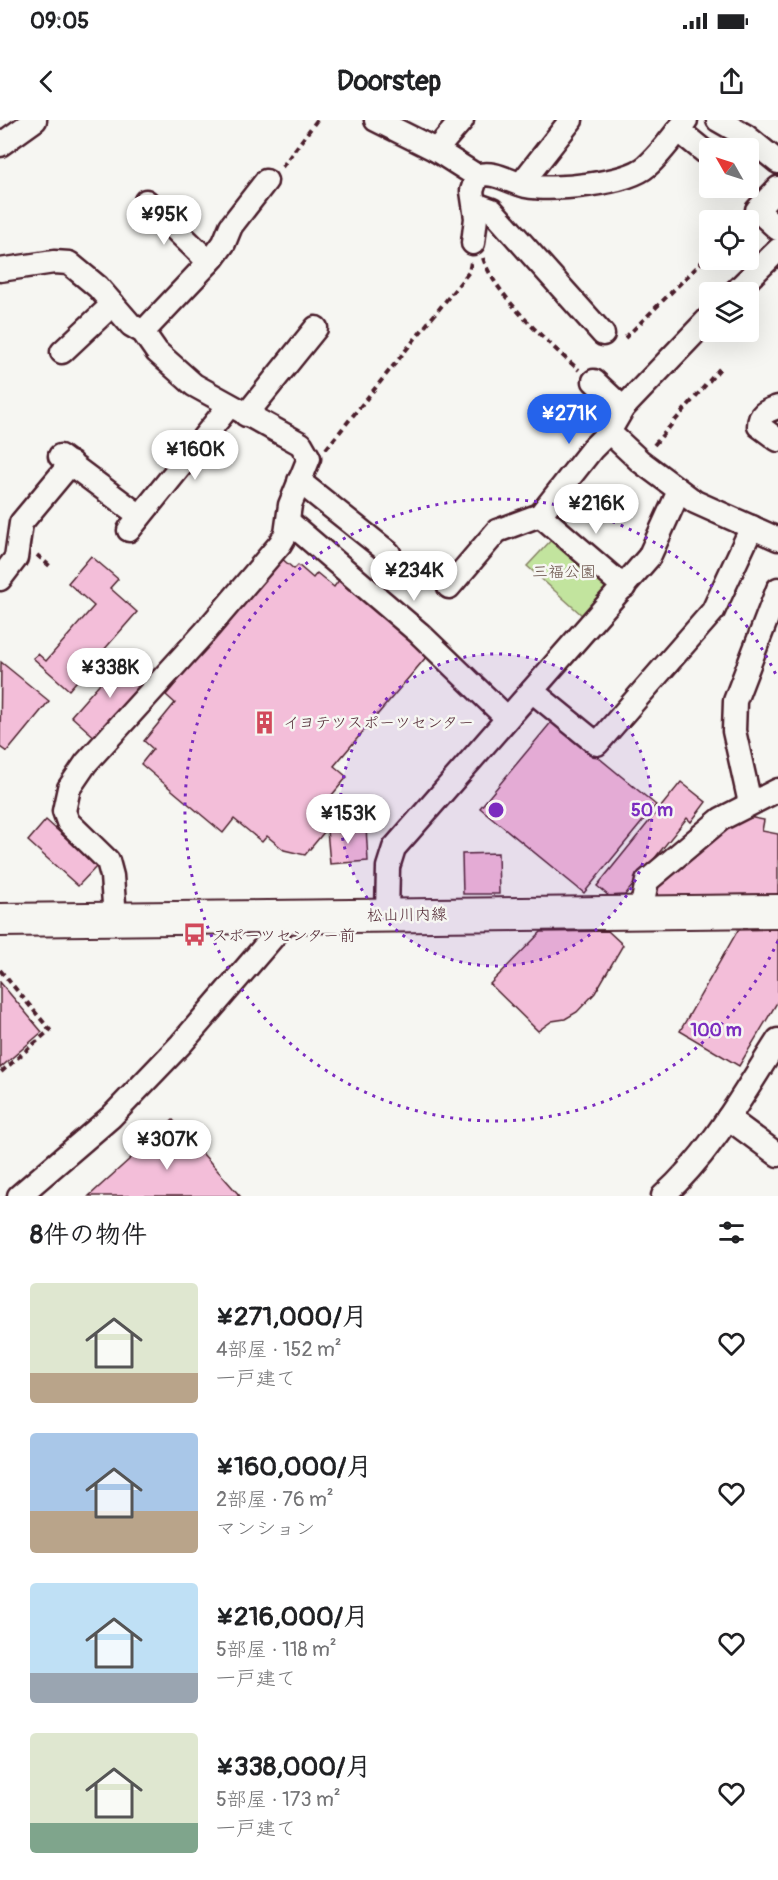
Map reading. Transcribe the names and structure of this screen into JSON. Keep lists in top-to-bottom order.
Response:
{
  "streets": {
    "main road": ["松山川内線"]
  },
  "parks": ["三福公園"],
  "places": {
    "building": ["イヨテツスポーツセンター"],
    "bus stop": ["スポーツセンター前"]
  },
  "north": "top left",
  "page": {
    "status": "09:05",
    "header": "Doorstep",
    "price": [
      "¥95K",
      "¥271K",
      "¥160K",
      "¥216K",
      "¥234K",
      "¥338K",
      "¥153K",
      "¥307K"
    ],
    "heading": "8件の物件",
    "list": [
      {
        "name": "¥271,000/月",
        "note": "4部屋 · 152 m² · 一戸建て"
      },
      {
        "name": "¥160,000/月",
        "note": "2部屋 · 76 m² · マンション"
      },
      {
        "name": "¥216,000/月",
        "note": "5部屋 · 118 m² · 一戸建て"
      },
      {
        "name": "¥338,000/月",
        "note": "5部屋 · 173 m² · 一戸建て"
      }
    ]
  },
  "rings": ["50 m", "100 m"]
}
